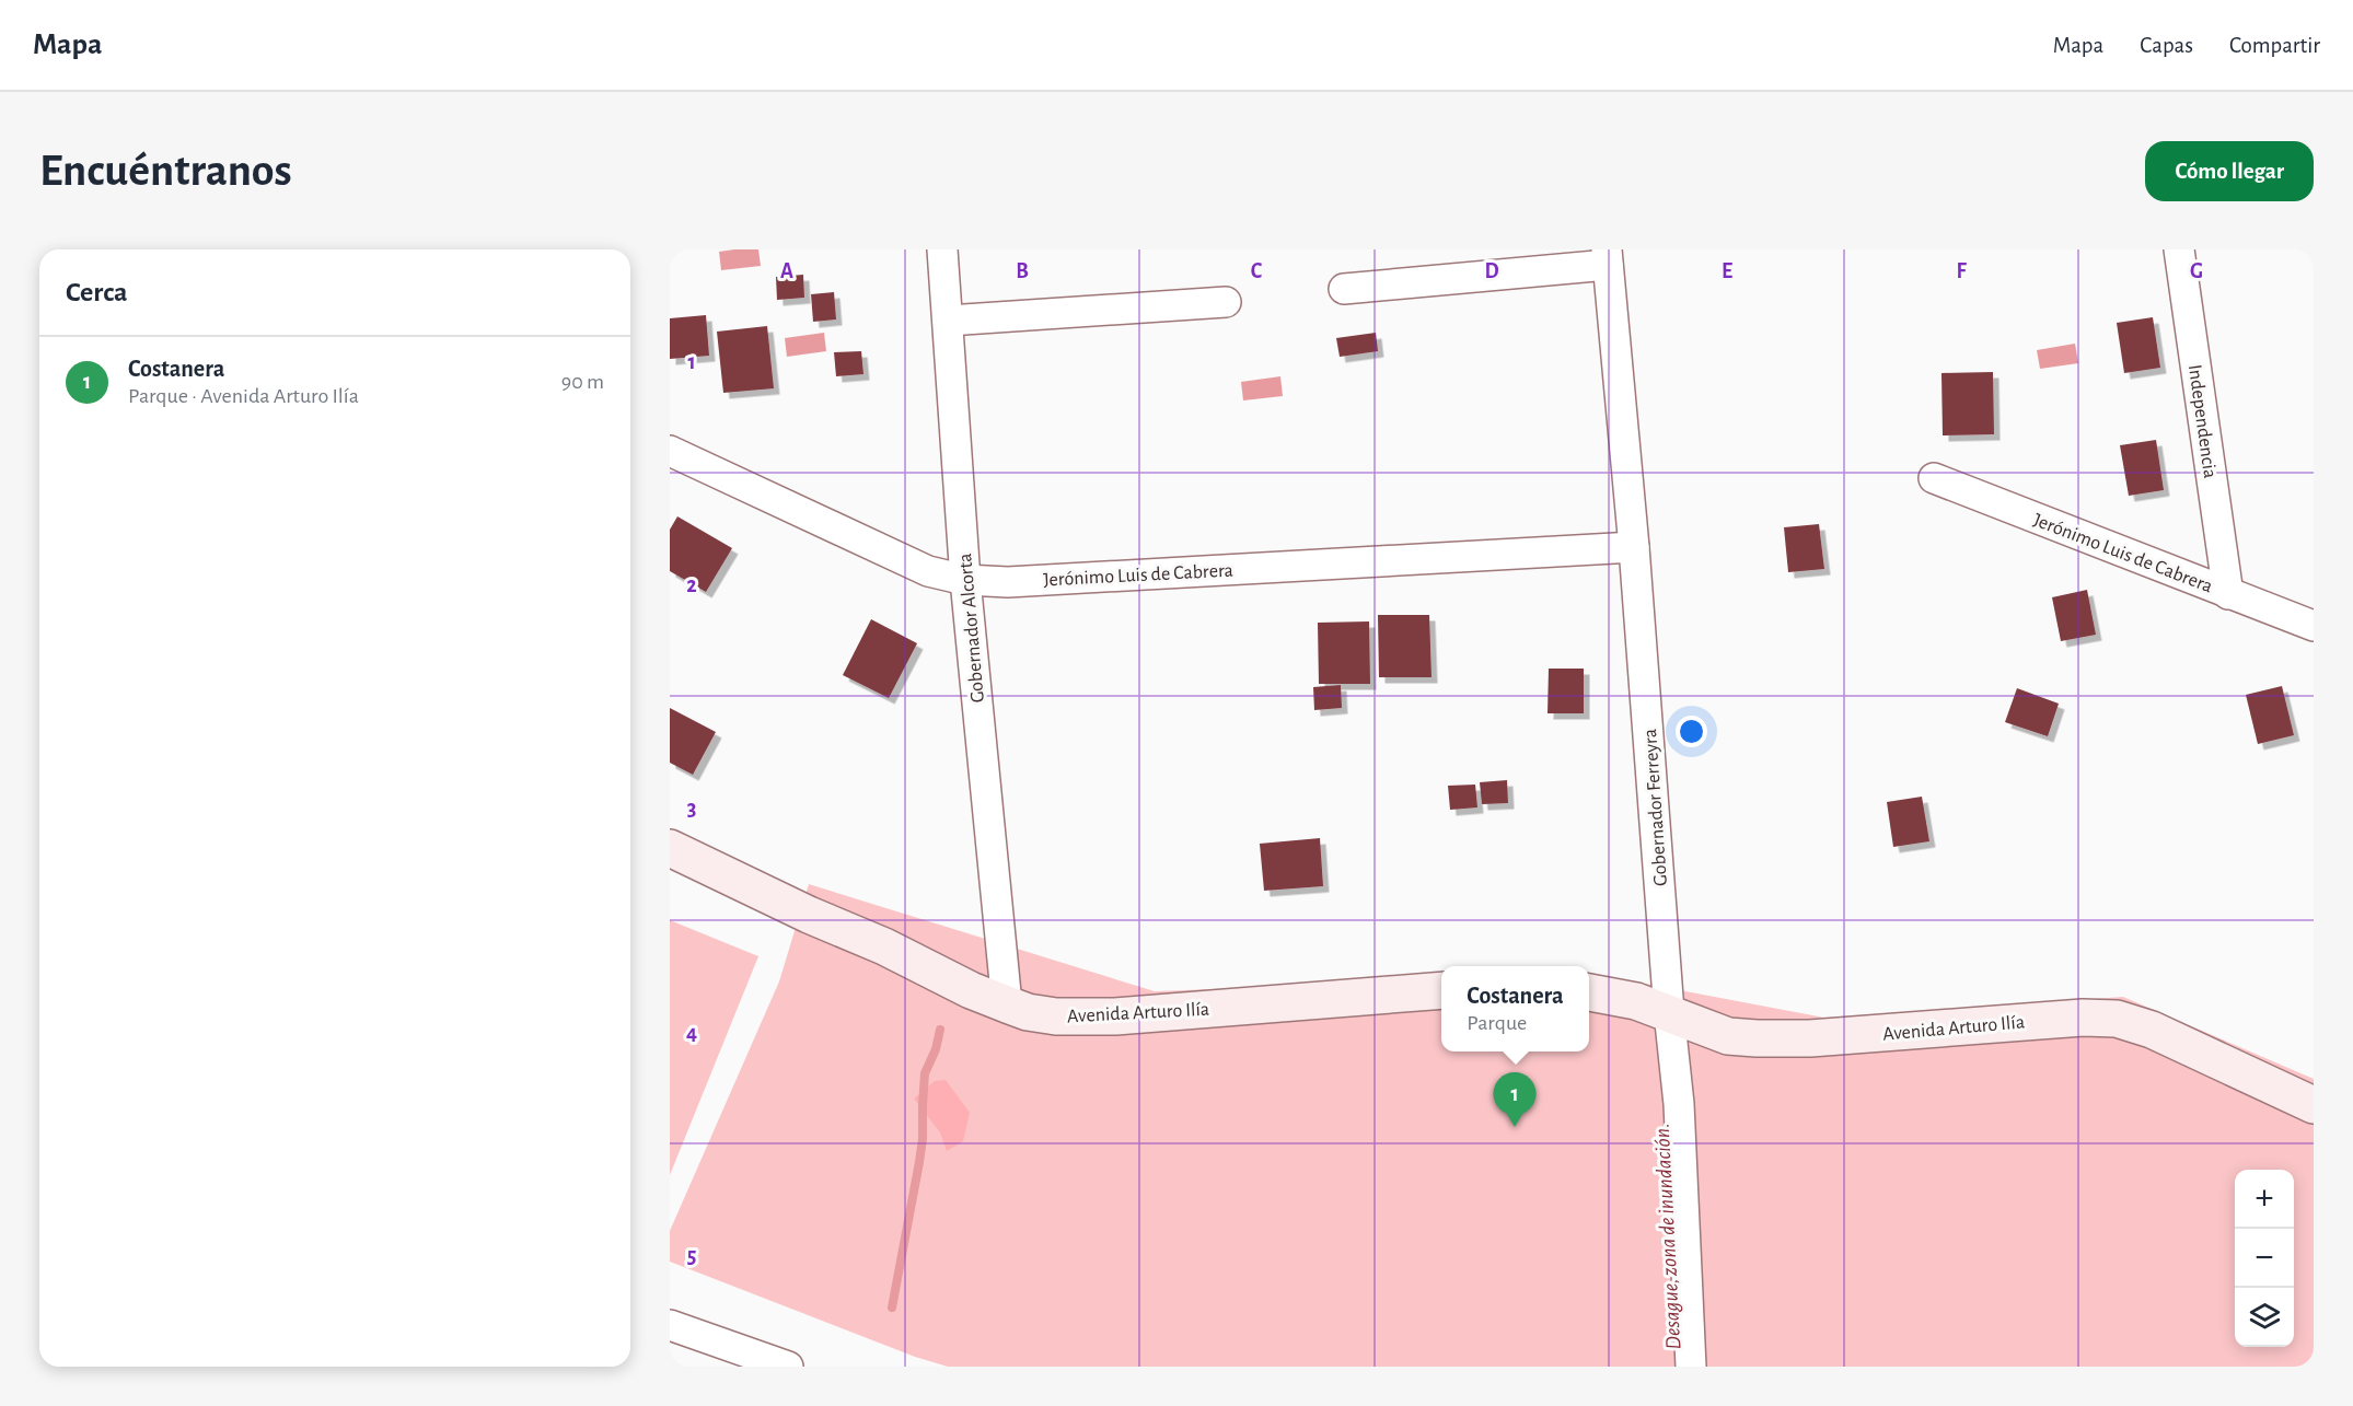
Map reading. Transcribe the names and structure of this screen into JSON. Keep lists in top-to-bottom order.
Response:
{
  "streets": {
    "main road": ["Avenida Arturo Ilía"],
    "street": [
      "Independencia",
      "Jerónimo Luis de Cabrera",
      "Gobernador Alcorta",
      "Gobernador Ferreyra"
    ]
  },
  "crossings": [
    ["Independencia", "Jerónimo Luis de Cabrera"],
    ["Jerónimo Luis de Cabrera", "Gobernador Alcorta"],
    ["Jerónimo Luis de Cabrera", "Gobernador Ferreyra"],
    ["Gobernador Alcorta", "Avenida Arturo Ilía"],
    ["Gobernador Ferreyra", "Avenida Arturo Ilía"]
  ],
  "water": ["Desague, zona de inundación."],
  "page": {
    "header": "Mapa",
    "nav": ["Mapa", "Capas", "Compartir"],
    "buttons": "Cómo llegar",
    "title": "Encuéntranos",
    "heading": "Cerca",
    "list": [
      {
        "mark": "1",
        "name": "Costanera",
        "note": "Parque · Avenida Arturo Ilía",
        "value": "90 m"
      }
    ],
    "popup": ["Costanera", "Parque"],
    "pins": "1",
    "map_buttons": ["+", "−"]
  },
  "grid": {
    "columns": [
      "A",
      "B",
      "C",
      "D",
      "E",
      "F",
      "G"
    ],
    "rows": [
      "1",
      "2",
      "3",
      "4",
      "5"
    ]
  }
}
